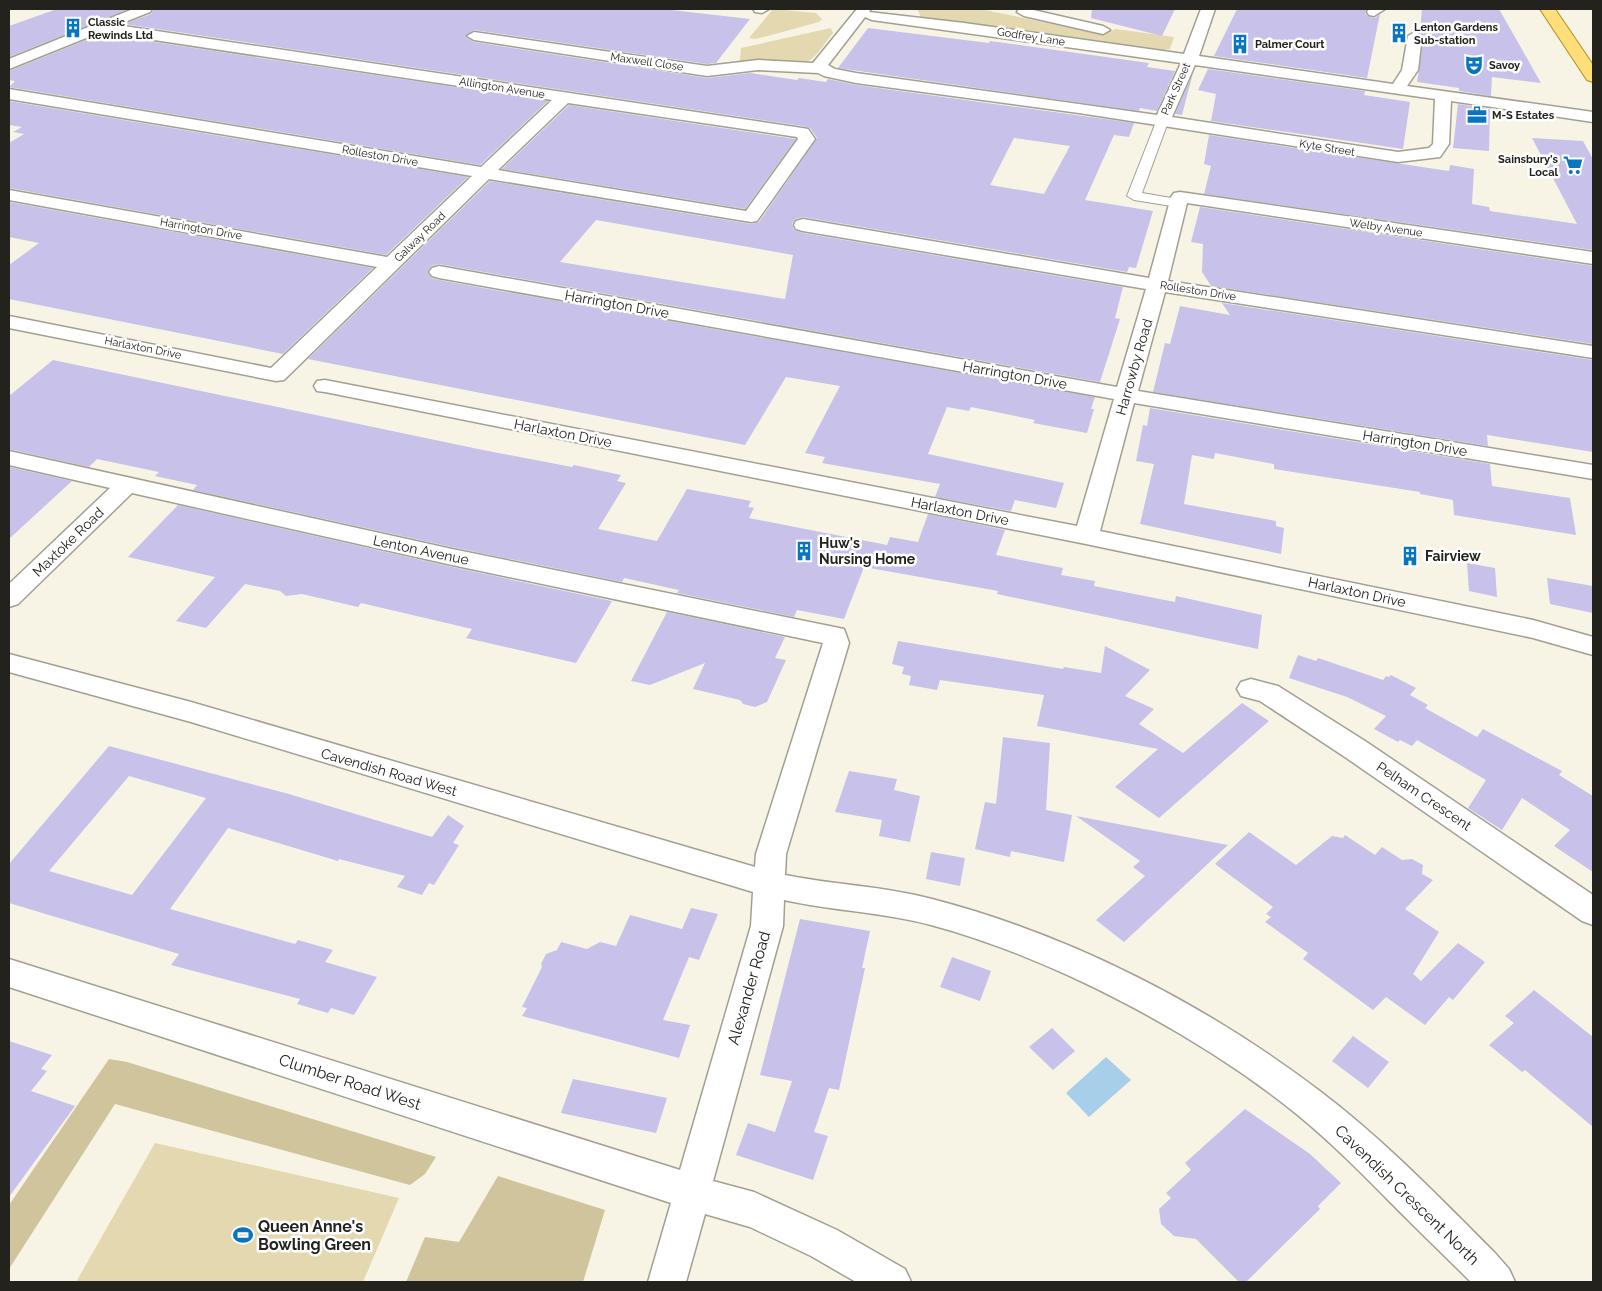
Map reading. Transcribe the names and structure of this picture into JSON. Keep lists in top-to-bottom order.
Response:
{
  "streets": {
    "street": [
      "Godfrey Lane",
      "Maxwell Close",
      "Allington Avenue",
      "Park Street",
      "Kyte Street",
      "Rolleston Drive",
      "Welby Avenue",
      "Harrington Drive",
      "Galway Road",
      "Harlaxton Drive",
      "Harrowby Road",
      "Maxtoke Road",
      "Lenton Avenue",
      "Cavendish Road West",
      "Pelham Crescent",
      "Alexander Road",
      "Clumber Road West",
      "Cavendish Crescent North"
    ]
  },
  "crossings": [
    ["Godfrey Lane", "Park Street"],
    ["Maxwell Close", "Park Street"],
    ["Allington Avenue", "Rolleston Drive"],
    ["Allington Avenue", "Galway Road"],
    ["Park Street", "Kyte Street"],
    ["Rolleston Drive", "Galway Road"],
    ["Rolleston Drive", "Harrowby Road"],
    ["Welby Avenue", "Harrowby Road"],
    ["Harrington Drive", "Galway Road"],
    ["Harrington Drive", "Harrowby Road"],
    ["Galway Road", "Harlaxton Drive"],
    ["Harlaxton Drive", "Harrowby Road"],
    ["Maxtoke Road", "Lenton Avenue"],
    ["Lenton Avenue", "Alexander Road"],
    ["Cavendish Road West", "Alexander Road"],
    ["Cavendish Road West", "Cavendish Crescent North"],
    ["Alexander Road", "Clumber Road West"],
    ["Alexander Road", "Cavendish Crescent North"]
  ],
  "places": {
    "building": [
      "Classic Rewinds Ltd",
      "Lenton Gardens Sub-station",
      "Palmer Court",
      "Huw's Nursing Home",
      "Fairview"
    ],
    "theatre": ["Savoy"],
    "office": ["M-S Estates"],
    "supermarket": ["Sainsbury's Local"],
    "sports": ["Queen Anne's Bowling Green"]
  }
}
